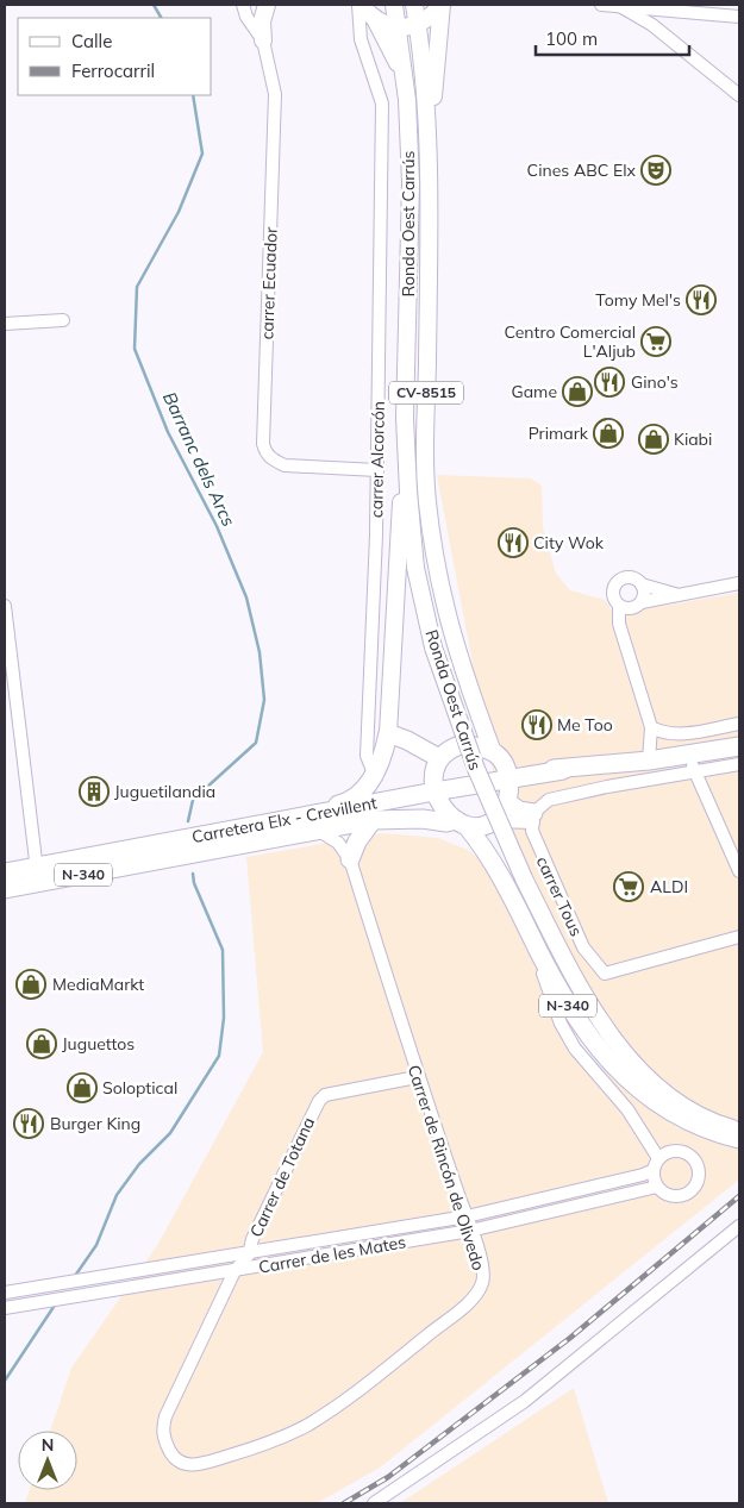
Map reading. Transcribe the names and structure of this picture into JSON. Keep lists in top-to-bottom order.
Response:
{
  "streets": {
    "highway": ["Ronda Oest Carrús", "Carretera Elx - Crevillent", "N-340"],
    "main road": ["CV-8515"],
    "street": [
      "carrer Ecuador",
      "carrer Alcorcón",
      "carrer Tous",
      "Carrer de Rincón de Olivedo",
      "Carrer de Totana",
      "Carrer de les Mates"
    ]
  },
  "crossings": [
    ["Ronda Oest Carrús", "carrer Alcorcón"],
    ["Ronda Oest Carrús", "Carretera Elx - Crevillent"],
    ["Ronda Oest Carrús", "N-340"],
    ["carrer Ecuador", "carrer Alcorcón"],
    ["Carretera Elx - Crevillent", "N-340"],
    ["Carretera Elx - Crevillent", "Carrer de Rincón de Olivedo"],
    ["Carrer de Rincón de Olivedo", "Carrer de Totana"],
    ["Carrer de Rincón de Olivedo", "Carrer de les Mates"],
    ["Carrer de Totana", "Carrer de les Mates"]
  ],
  "water": ["Barranc dels Arcs"],
  "places": {
    "theatre": ["Cines ABC Elx"],
    "restaurant": [
      "Tomy Mel's",
      "Gino's",
      "City Wok",
      "Me Too",
      "Burger King"
    ],
    "supermarket": ["Centro Comercial L'Aljub", "ALDI"],
    "shop": [
      "Game",
      "Primark",
      "Kiabi",
      "MediaMarkt",
      "Juguettos",
      "Soloptical"
    ],
    "building": ["Juguetilandia"]
  },
  "legend": ["Calle", "Ferrocarril"],
  "scale_bar": "100 m",
  "north": "top"
}
